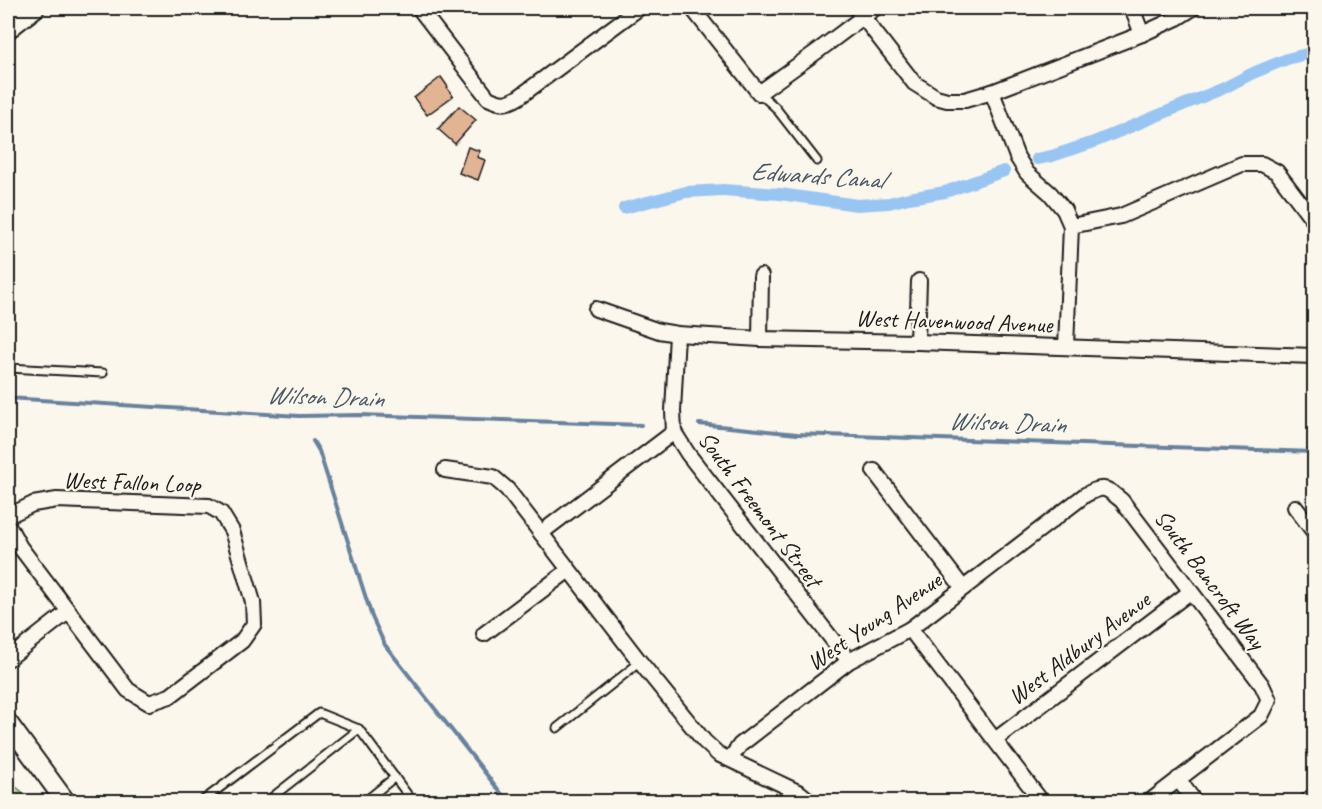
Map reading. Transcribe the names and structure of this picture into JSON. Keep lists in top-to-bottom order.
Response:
{
  "streets": {
    "street": [
      "West Havenwood Avenue",
      "West Fallon Loop",
      "South Freemont Street",
      "South Bancroft Way",
      "West Young Avenue",
      "West Aldbury Avenue"
    ]
  },
  "crossings": [
    ["West Havenwood Avenue", "South Freemont Street"],
    ["South Freemont Street", "West Young Avenue"],
    ["South Bancroft Way", "West Young Avenue"],
    ["South Bancroft Way", "West Aldbury Avenue"]
  ],
  "water": ["Edwards Canal", "Wilson Drain"]
}
